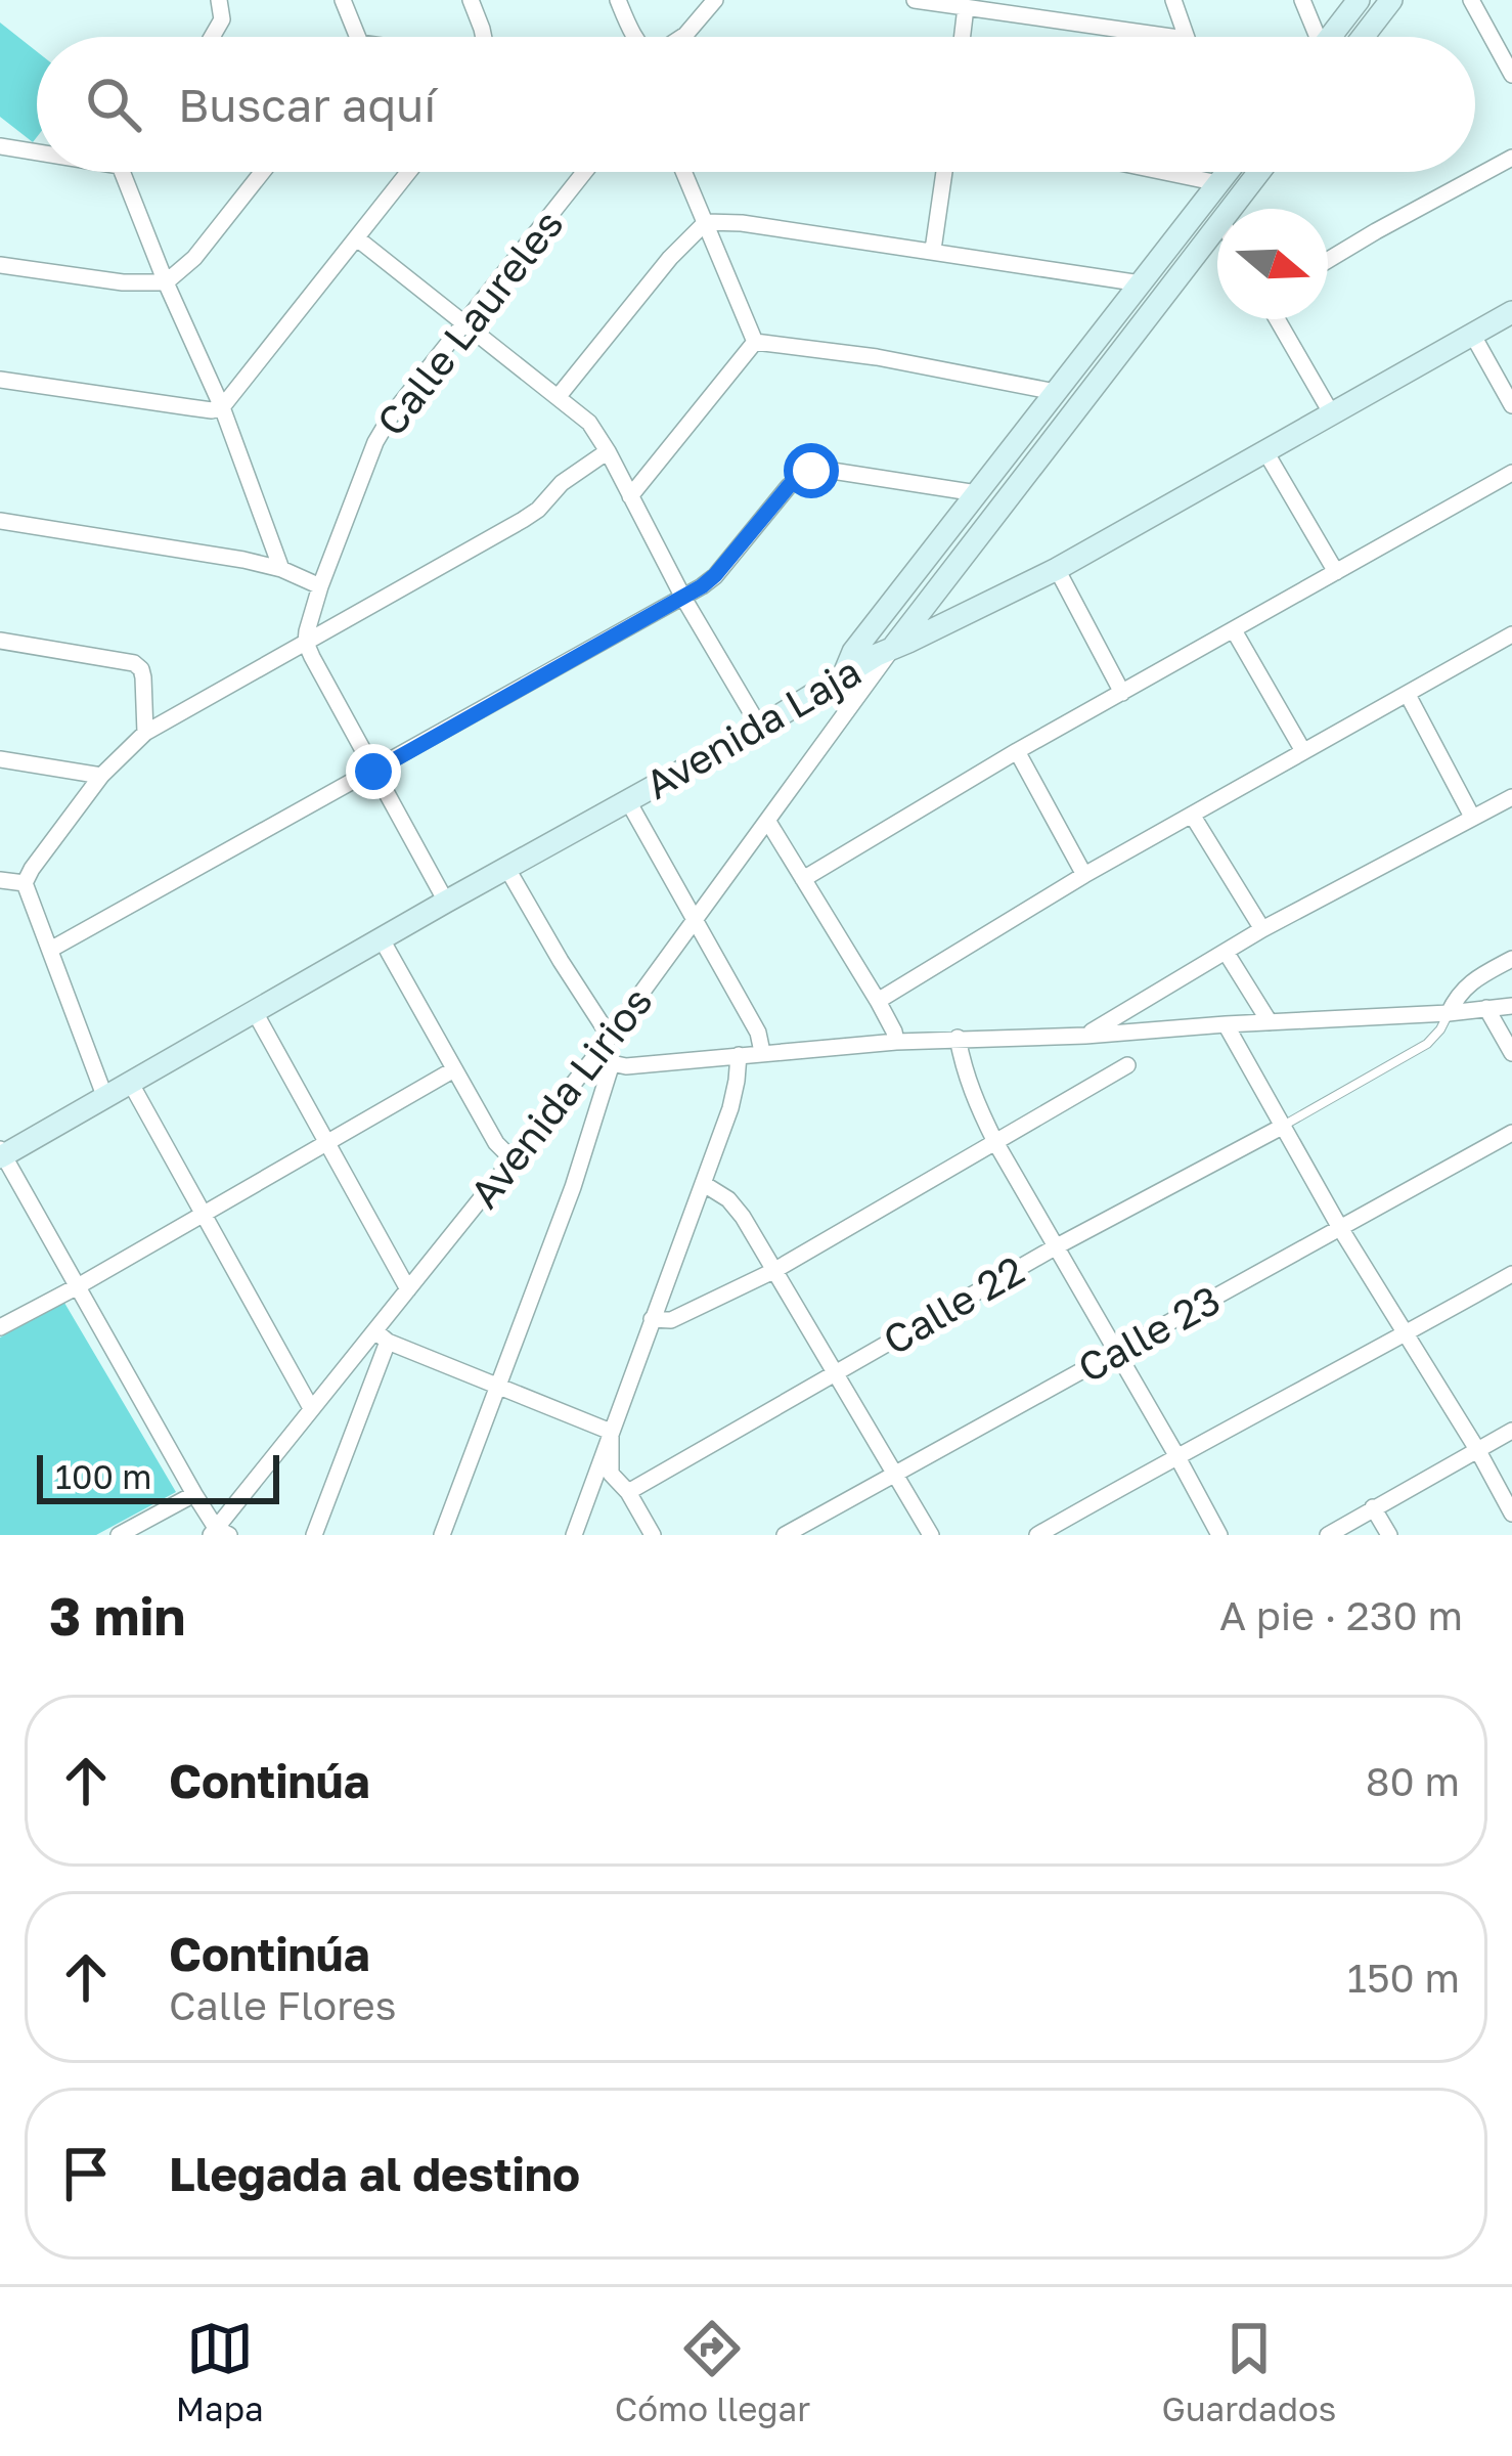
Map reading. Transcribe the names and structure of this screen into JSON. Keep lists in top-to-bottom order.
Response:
{
  "streets": {
    "street": [
      "Calle Laureles",
      "Avenida Laja",
      "Avenida Lirios",
      "Calle 22",
      "Calle 23"
    ]
  },
  "crossings": [
    ["Avenida Laja", "Avenida Lirios"]
  ],
  "scale_bar": "100 m",
  "north": "right",
  "page": {
    "search": "Buscar aquí",
    "scale": "100 m",
    "heading": ["3 min", "A pie · 230 m"],
    "list": [
      ["Continúa", "80 m"],
      ["Continúa", "Calle Flores", "150 m"],
      "Llegada al destino"
    ],
    "nav": ["Mapa", "Cómo llegar", "Guardados"]
  }
}
